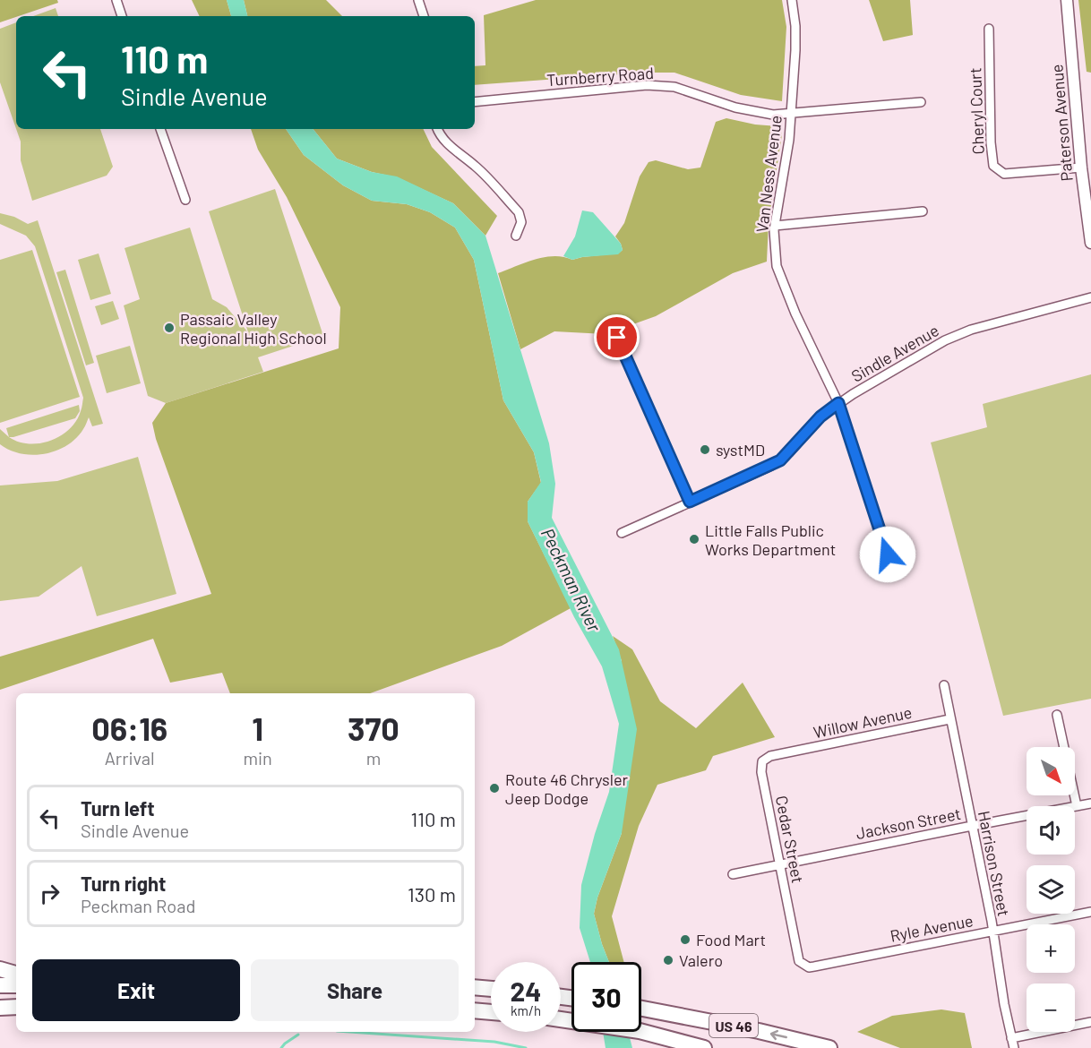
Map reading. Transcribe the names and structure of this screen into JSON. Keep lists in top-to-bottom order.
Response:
{
  "streets": {
    "highway": ["US 46"],
    "main road": ["Paterson Avenue"],
    "street": [
      "Turnberry Road",
      "Cheryl Court",
      "Van Ness Avenue",
      "Sindle Avenue",
      "Willow Avenue",
      "Jackson Street",
      "Cedar Street",
      "Harrison Street",
      "Ryle Avenue"
    ]
  },
  "crossings": [
    ["Turnberry Road", "Van Ness Avenue"],
    ["Cheryl Court", "Paterson Avenue"],
    ["Van Ness Avenue", "Sindle Avenue"],
    ["Willow Avenue", "Cedar Street"],
    ["Willow Avenue", "Harrison Street"],
    ["Jackson Street", "Cedar Street"],
    ["Jackson Street", "Harrison Street"],
    ["Cedar Street", "Ryle Avenue"],
    ["Harrison Street", "Ryle Avenue"]
  ],
  "water": ["Peckman River"],
  "places": [
    "Passaic Valley Regional High School",
    "systMD",
    "Little Falls Public Works Department",
    "Route 46 Chrysler Jeep Dodge",
    "Food Mart",
    "Valero"
  ],
  "north": "bottom right",
  "page": {
    "turn": ["110 m", "Sindle Avenue"],
    "eta": [
      "06:16",
      "Arrival",
      "1",
      "min",
      "370",
      "m"
    ],
    "map_buttons": ["+", "−"],
    "list": [
      {
        "name": "Turn left",
        "note": "Sindle Avenue",
        "value": "110 m"
      },
      {
        "name": "Turn right",
        "note": "Peckman Road",
        "value": "130 m"
      }
    ],
    "buttons": ["Exit", "Share"],
    "speed": "24 km/h",
    "limit": "30"
  }
}
